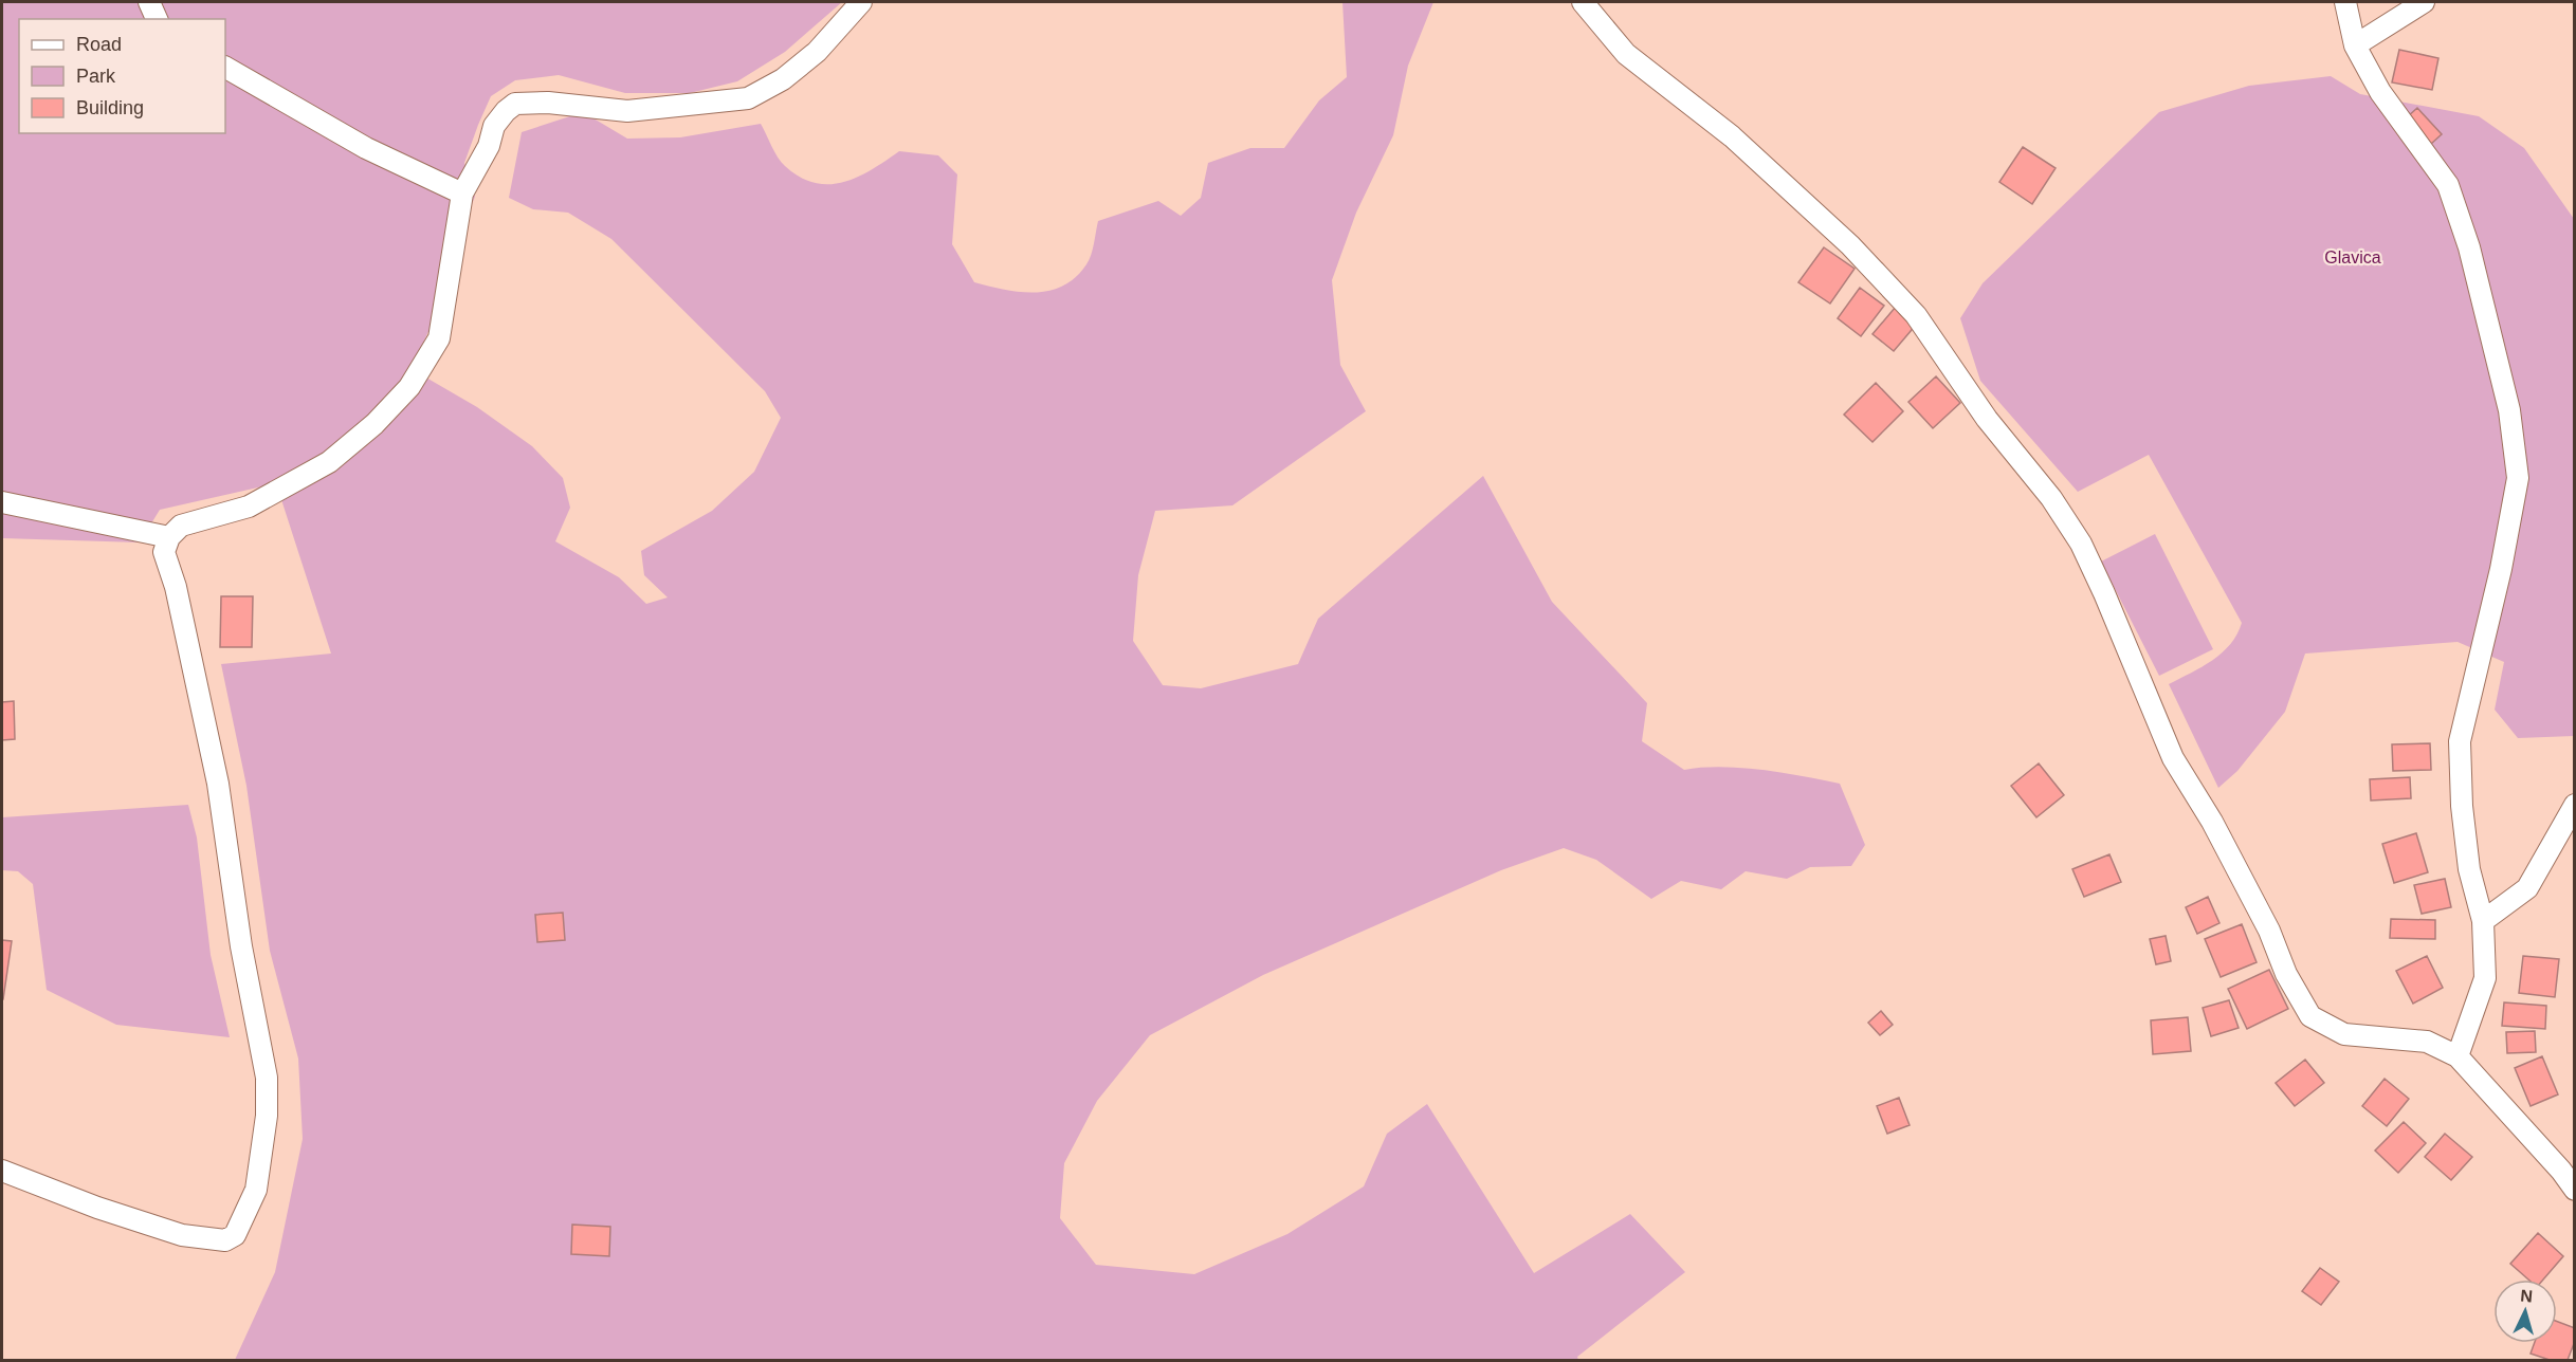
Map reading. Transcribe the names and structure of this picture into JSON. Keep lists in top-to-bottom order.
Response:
{
  "parks": ["Glavica"],
  "legend": ["Road", "Park", "Building"],
  "north": "top"
}
